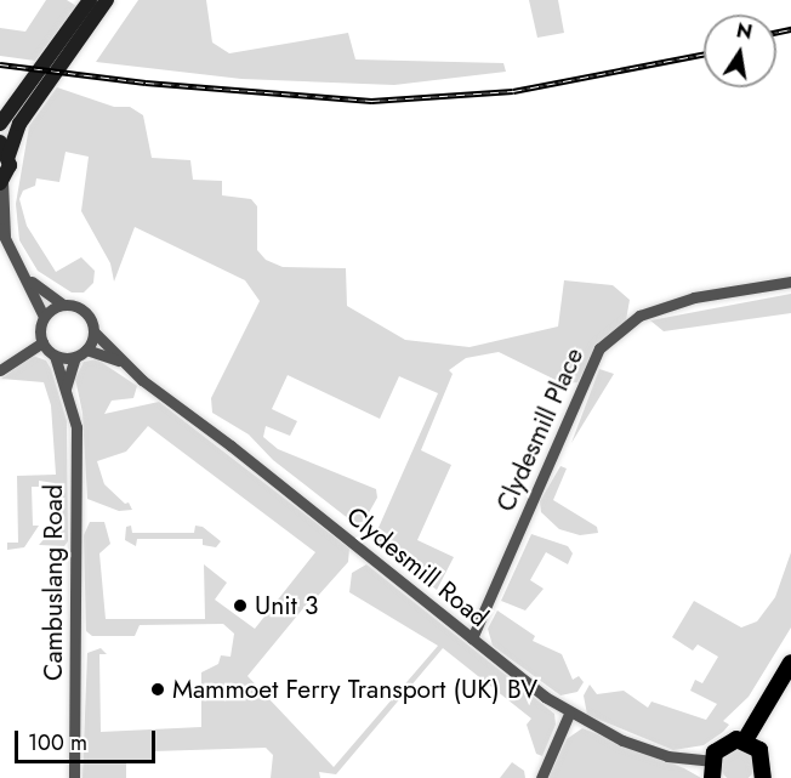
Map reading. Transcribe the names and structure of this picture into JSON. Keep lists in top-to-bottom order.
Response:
{
  "streets": {
    "street": ["Clydesmill Place", "Clydesmill Road", "Cambuslang Road"]
  },
  "crossings": [
    ["Clydesmill Place", "Clydesmill Road"],
    ["Clydesmill Road", "Cambuslang Road"]
  ],
  "places": ["Unit 3", "Mammoet Ferry Transport (UK) BV"],
  "scale_bar": "100 m",
  "north": "top"
}
